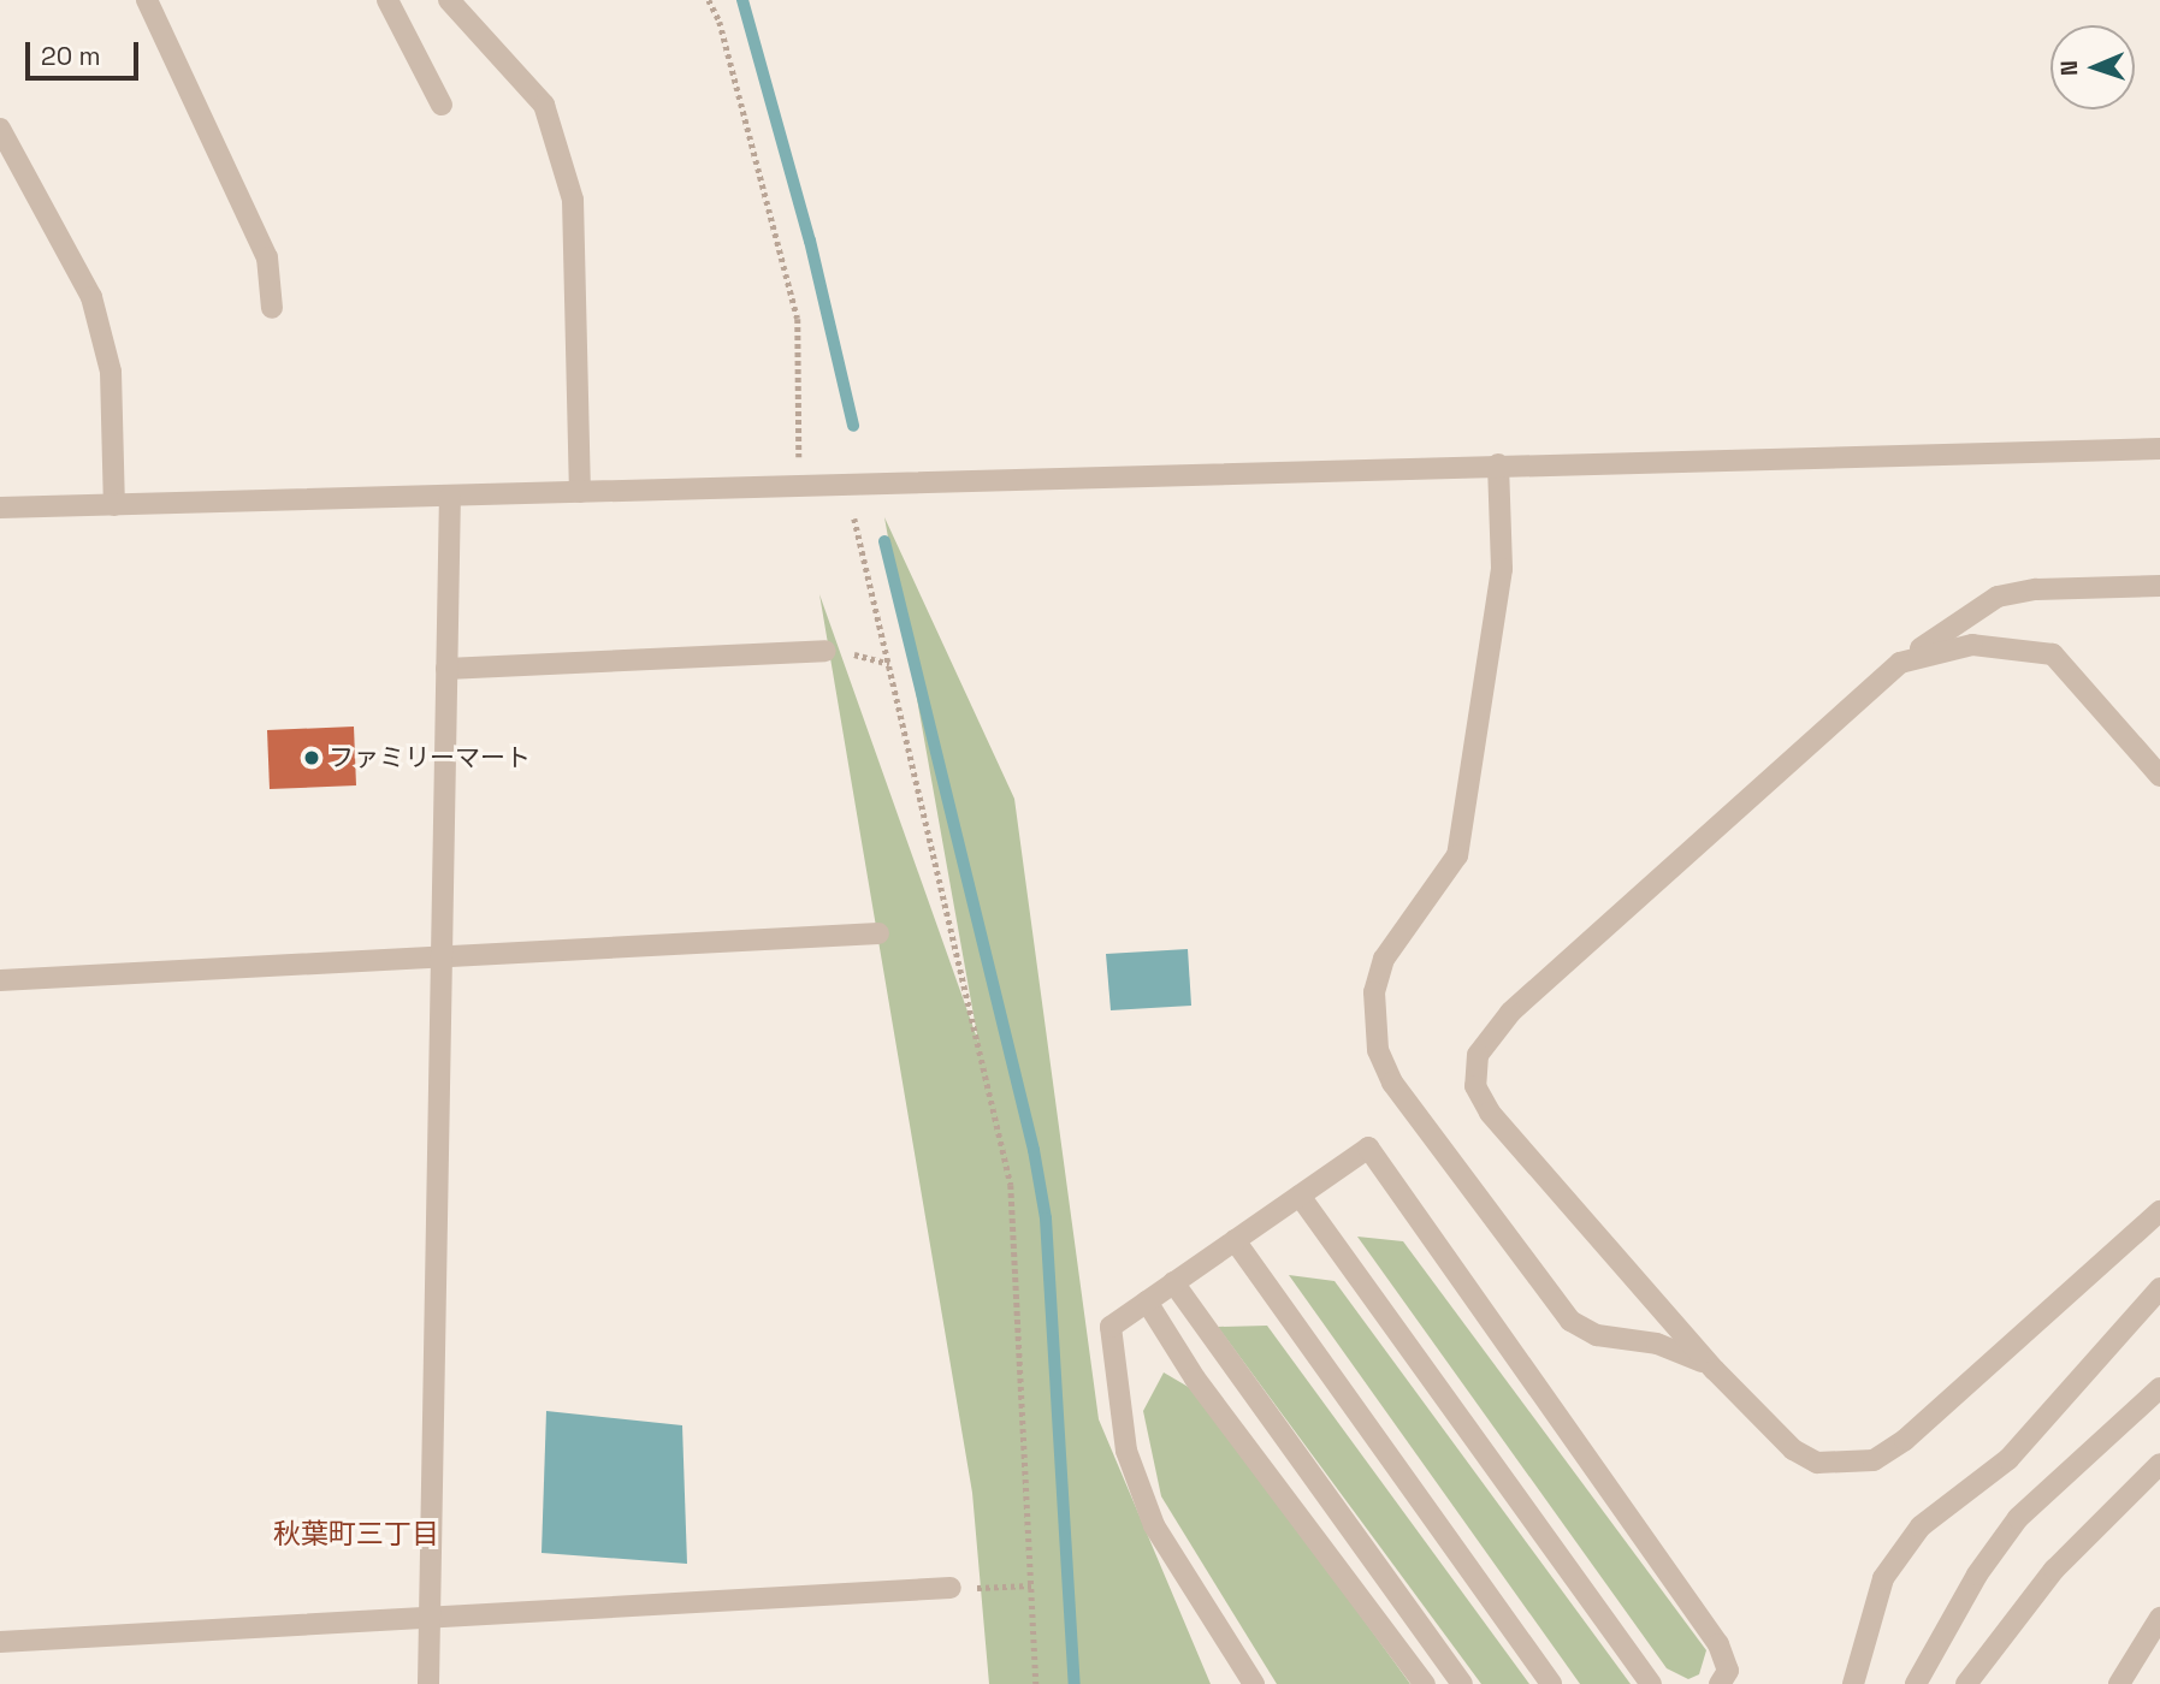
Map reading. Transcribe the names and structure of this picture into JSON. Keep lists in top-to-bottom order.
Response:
{
  "districts": ["秋葉町三丁目"],
  "places": ["ファミリーマート"],
  "scale_bar": "20 m",
  "north": "left"
}
